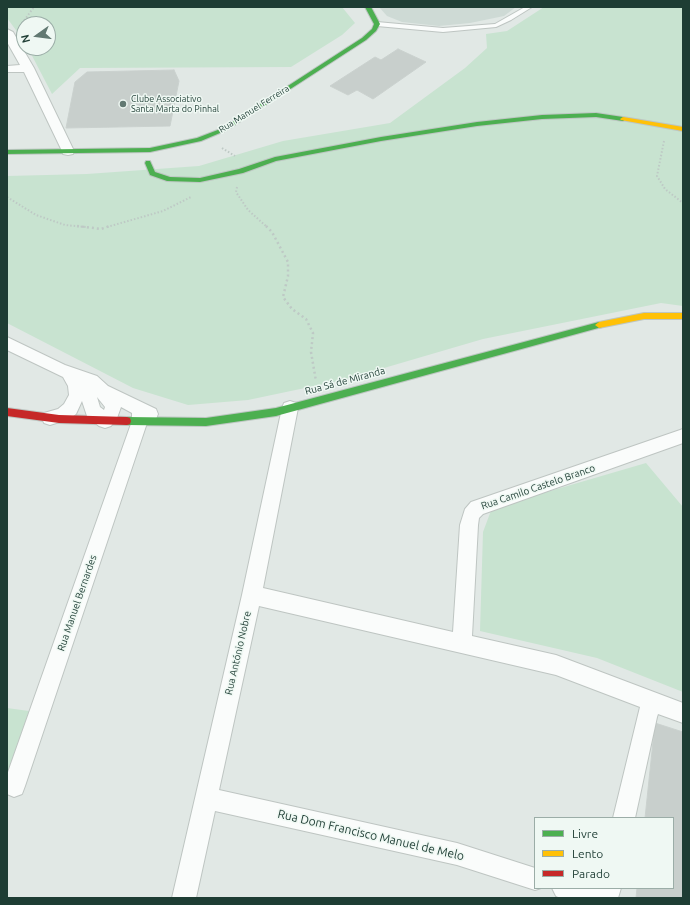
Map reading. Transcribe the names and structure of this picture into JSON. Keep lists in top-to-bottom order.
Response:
{
  "streets": {
    "street": [
      "Rua Manuel Ferreira",
      "Rua Sá de Miranda",
      "Rua Camilo Castelo Branco",
      "Rua Manuel Bernardes",
      "Rua António Nobre",
      "Rua Dom Francisco Manuel de Melo"
    ]
  },
  "crossings": [
    ["Rua Sá de Miranda", "Rua António Nobre"],
    ["Rua António Nobre", "Rua Dom Francisco Manuel de Melo"]
  ],
  "places": ["Clube Associativo Santa Marta do Pinhal"],
  "legend": ["Livre", "Lento", "Parado"],
  "north": "left"
}
